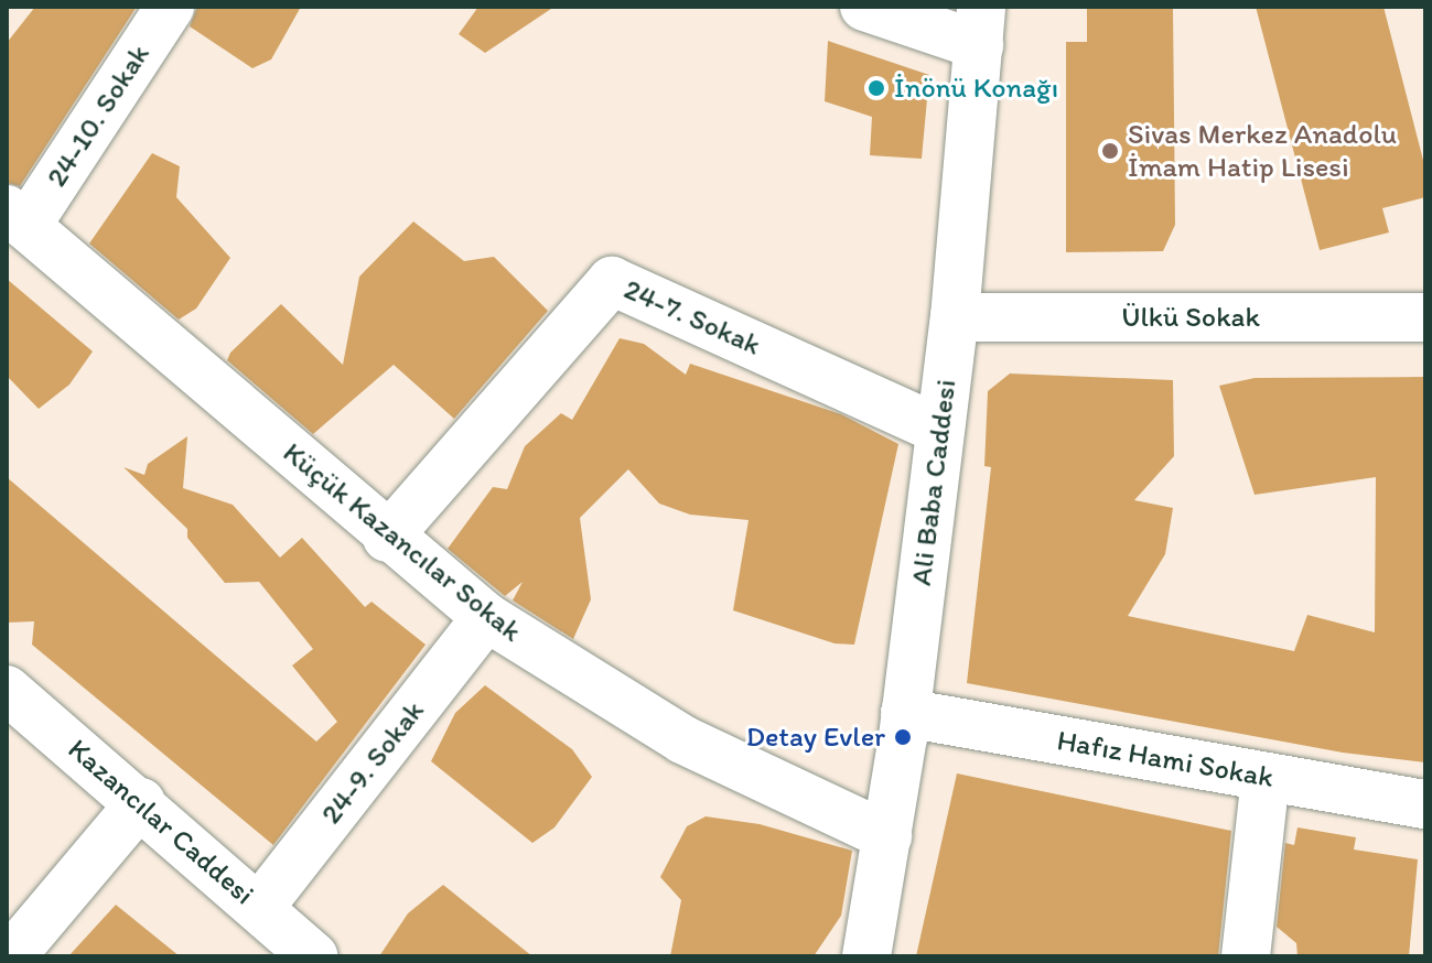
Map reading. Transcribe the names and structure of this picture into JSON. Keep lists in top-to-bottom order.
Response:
{
  "streets": {
    "street": [
      "24-10. Sokak",
      "24-7. Sokak",
      "Ülkü Sokak",
      "Ali Baba Caddesi",
      "Küçük Kazancılar Sokak",
      "Hafız Hami Sokak",
      "24-9. Sokak",
      "Kazancılar Caddesi"
    ]
  },
  "crossings": [
    ["24-10. Sokak", "Küçük Kazancılar Sokak"],
    ["24-7. Sokak", "Ali Baba Caddesi"],
    ["24-7. Sokak", "Küçük Kazancılar Sokak"],
    ["Ülkü Sokak", "Ali Baba Caddesi"],
    ["Ali Baba Caddesi", "Küçük Kazancılar Sokak"],
    ["Ali Baba Caddesi", "Hafız Hami Sokak"],
    ["Küçük Kazancılar Sokak", "24-9. Sokak"],
    ["24-9. Sokak", "Kazancılar Caddesi"]
  ],
  "places": ["İnönü Konağı", "Sivas Merkez Anadolu İmam Hatip Lisesi", "Detay Evler"]
}
